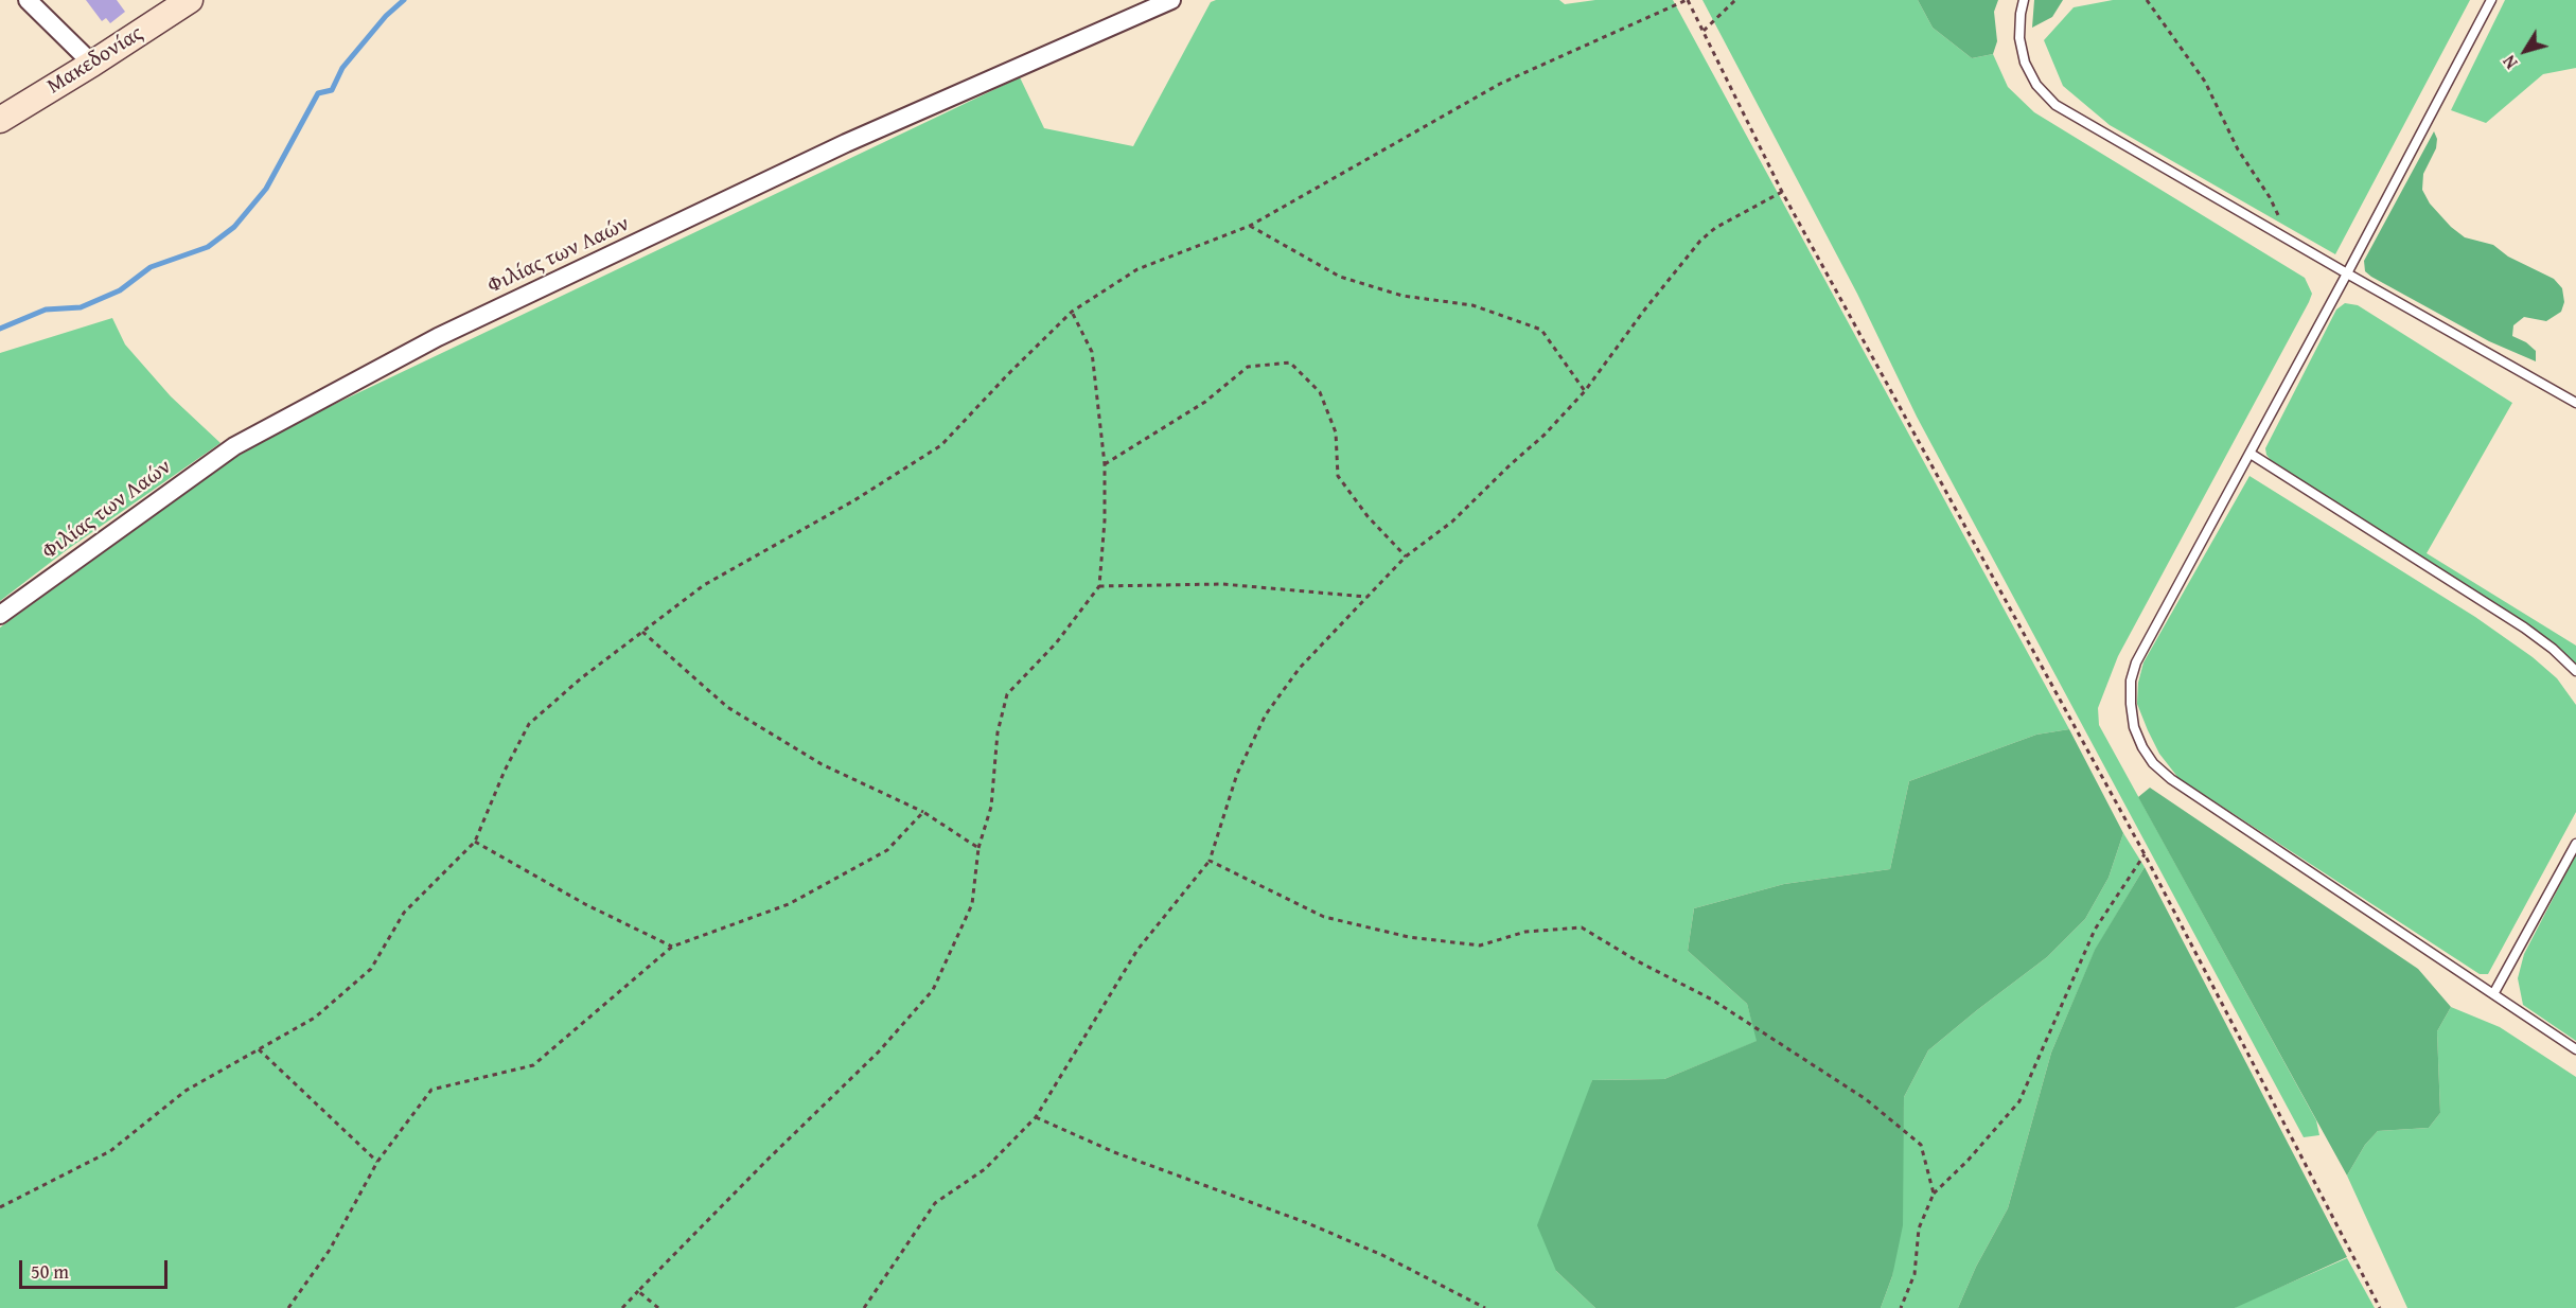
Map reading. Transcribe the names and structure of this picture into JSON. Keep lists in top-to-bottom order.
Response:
{
  "streets": {
    "street": ["Μακεδονίας", "Φιλίας των Λαών"]
  },
  "scale_bar": "50 m",
  "north": "bottom left"
}
